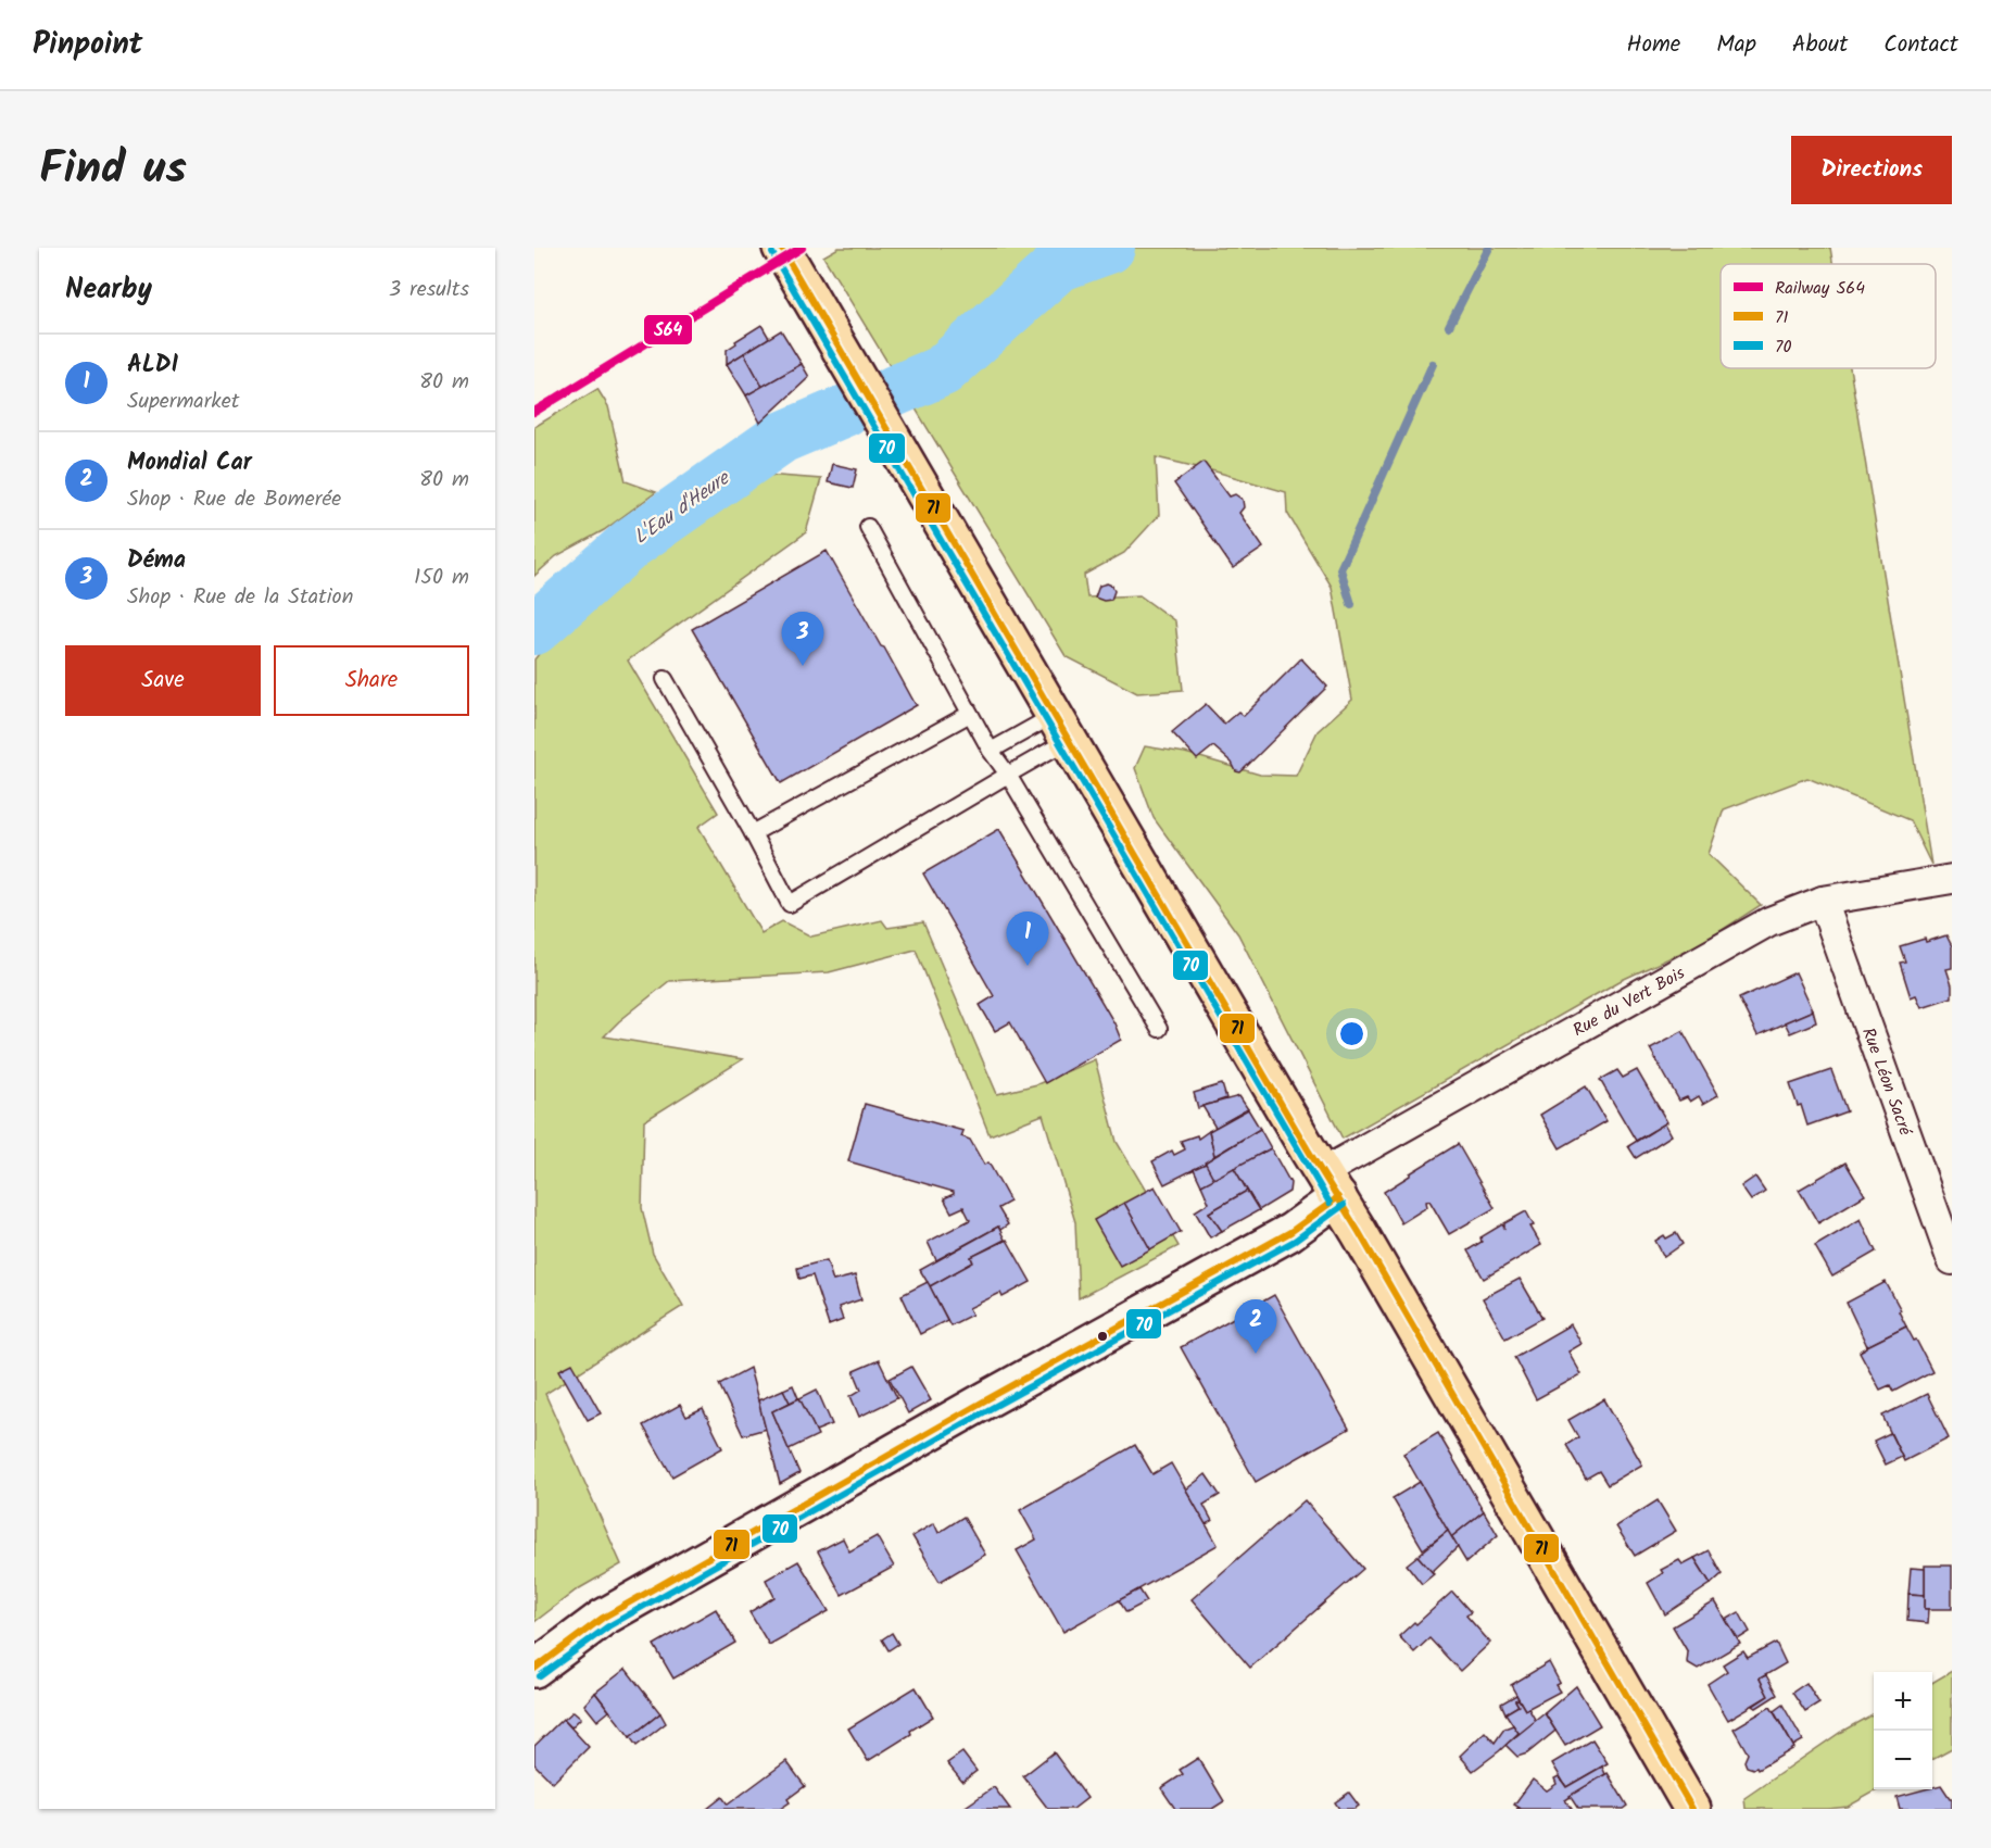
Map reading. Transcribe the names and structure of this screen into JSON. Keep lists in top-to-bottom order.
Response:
{
  "streets": {
    "street": ["Rue du Vert Bois", "Rue Léon Sacré"]
  },
  "crossings": [
    ["Rue du Vert Bois", "Rue Léon Sacré"]
  ],
  "water": ["L'Eau d'Heure"],
  "lines": ["rail line S64", "transit line 71", "transit line 70"],
  "legend": ["Railway S64", "71", "70"],
  "page": {
    "header": "Pinpoint",
    "nav": [
      "Home",
      "Map",
      "About",
      "Contact"
    ],
    "title": "Find us",
    "buttons": [
      "Directions",
      ["Save", "Share"]
    ],
    "heading": ["Nearby", "3 results"],
    "list": [
      {
        "mark": "1",
        "name": "ALDI",
        "note": "Supermarket",
        "value": "80 m"
      },
      {
        "mark": "2",
        "name": "Mondial Car",
        "note": "Shop · Rue de Bomerée",
        "value": "80 m"
      },
      {
        "mark": "3",
        "name": "Déma",
        "note": "Shop · Rue de la Station",
        "value": "150 m"
      }
    ],
    "pins": ["3", "1", "2"],
    "map_buttons": ["+", "−"]
  }
}
